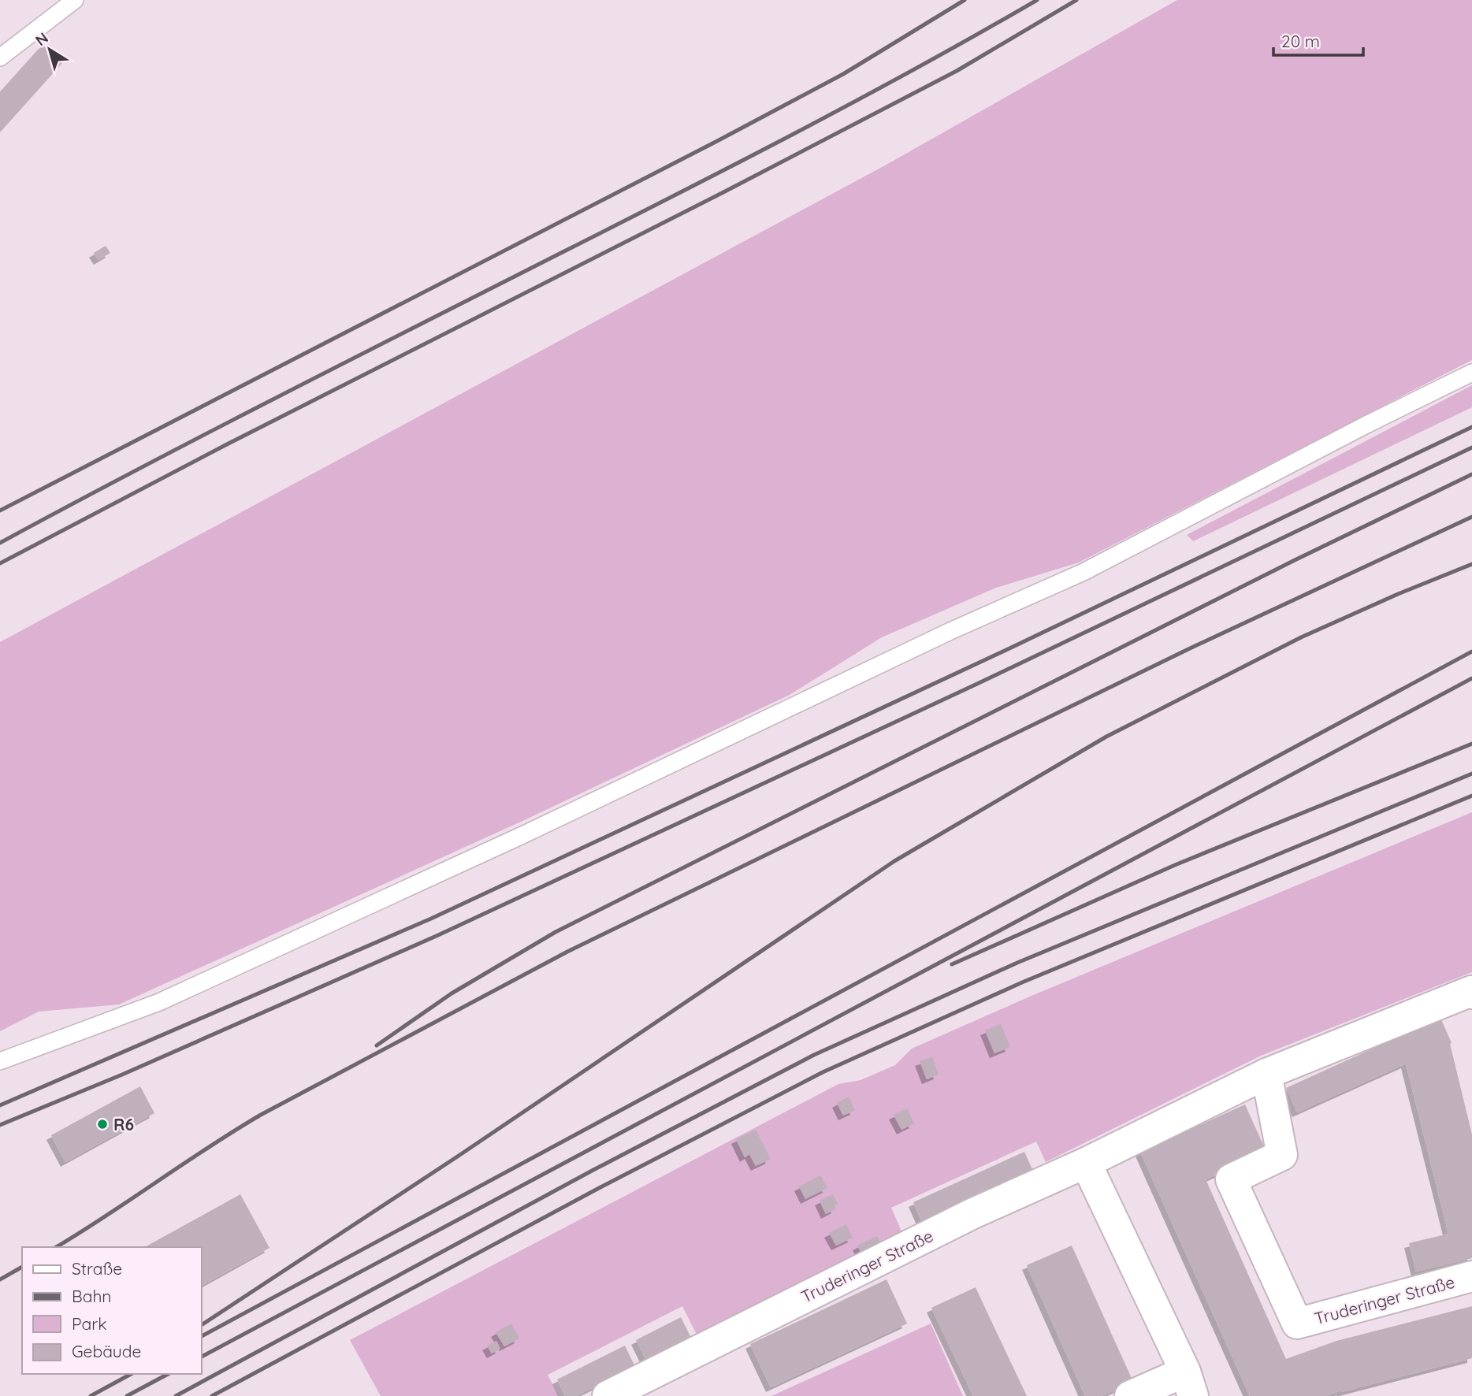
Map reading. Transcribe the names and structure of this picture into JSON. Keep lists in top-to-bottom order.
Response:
{
  "streets": {
    "street": ["Truderinger Straße"]
  },
  "places": ["R6"],
  "legend": [
    "Straße",
    "Bahn",
    "Park",
    "Gebäude"
  ],
  "scale_bar": "20 m",
  "north": "top left"
}
